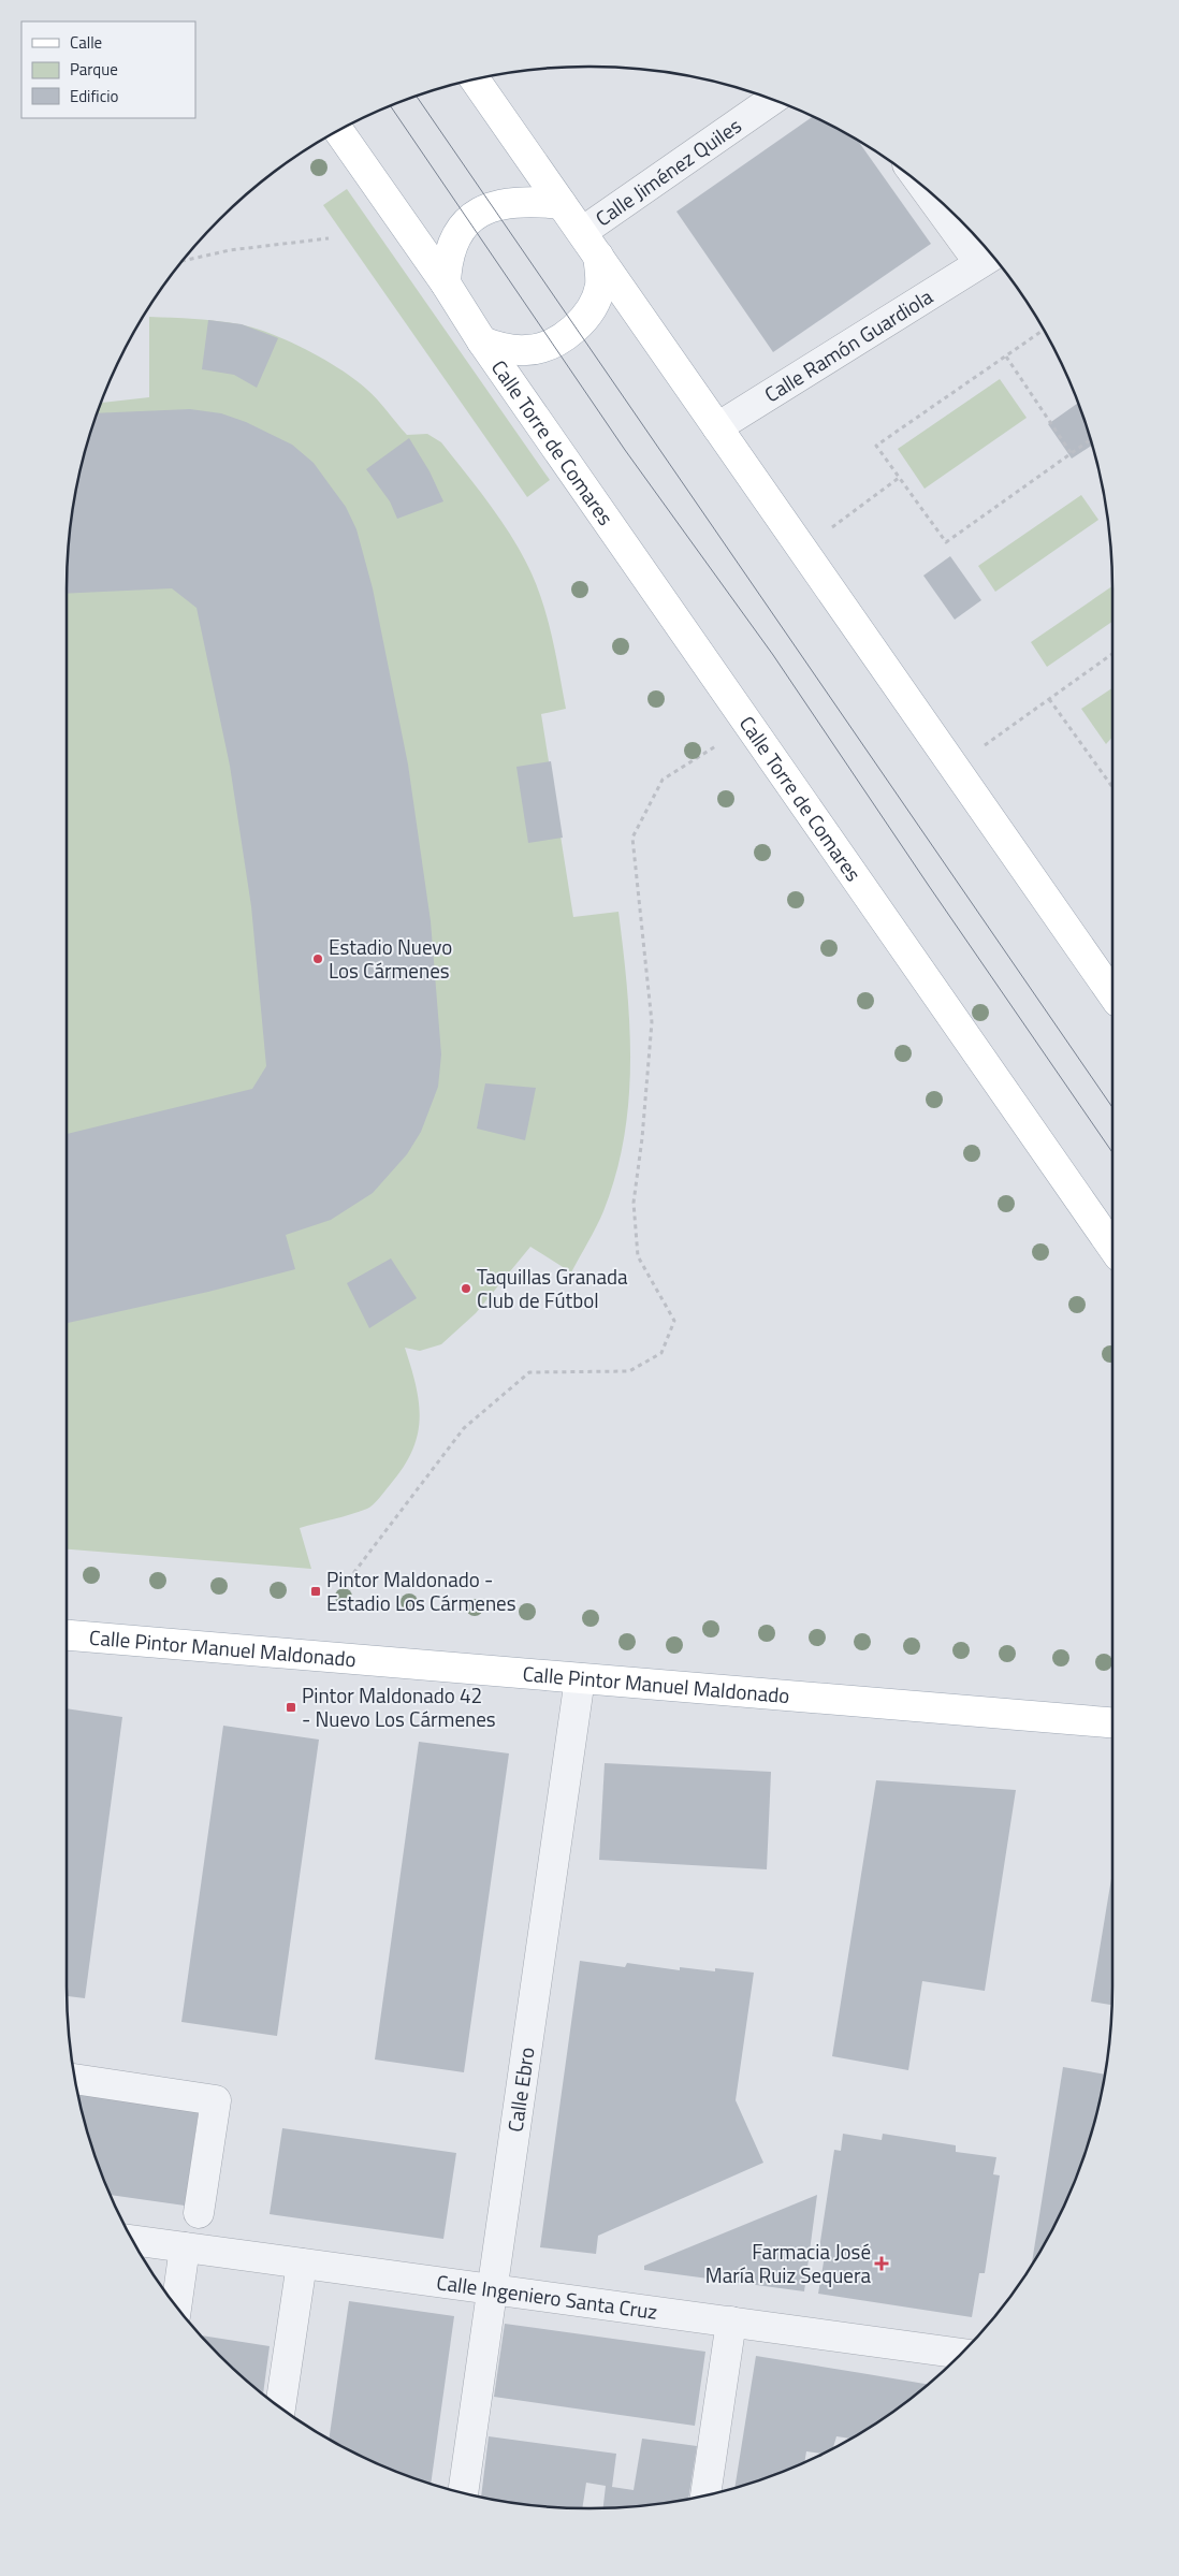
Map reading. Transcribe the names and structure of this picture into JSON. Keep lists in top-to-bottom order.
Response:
{
  "streets": {
    "main road": ["Calle Torre de Comares", "Calle Pintor Manuel Maldonado"],
    "street": [
      "Calle Jiménez Quiles",
      "Calle Ramón Guardiola",
      "Calle Ebro",
      "Calle Ingeniero Santa Cruz"
    ]
  },
  "crossings": [
    ["Calle Jiménez Quiles", "Calle Torre de Comares"],
    ["Calle Pintor Manuel Maldonado", "Calle Ebro"],
    ["Calle Ebro", "Calle Ingeniero Santa Cruz"]
  ],
  "places": {
    "other": ["Estadio Nuevo Los Cármenes", "Taquillas Granada Club de Fútbol"],
    "transit": ["Pintor Maldonado - Estadio Los Cármenes", "Pintor Maldonado 42 - Nuevo Los Cármenes"],
    "health": ["Farmacia José María Ruiz Sequera"]
  },
  "legend": ["Calle", "Parque", "Edificio"]
}
